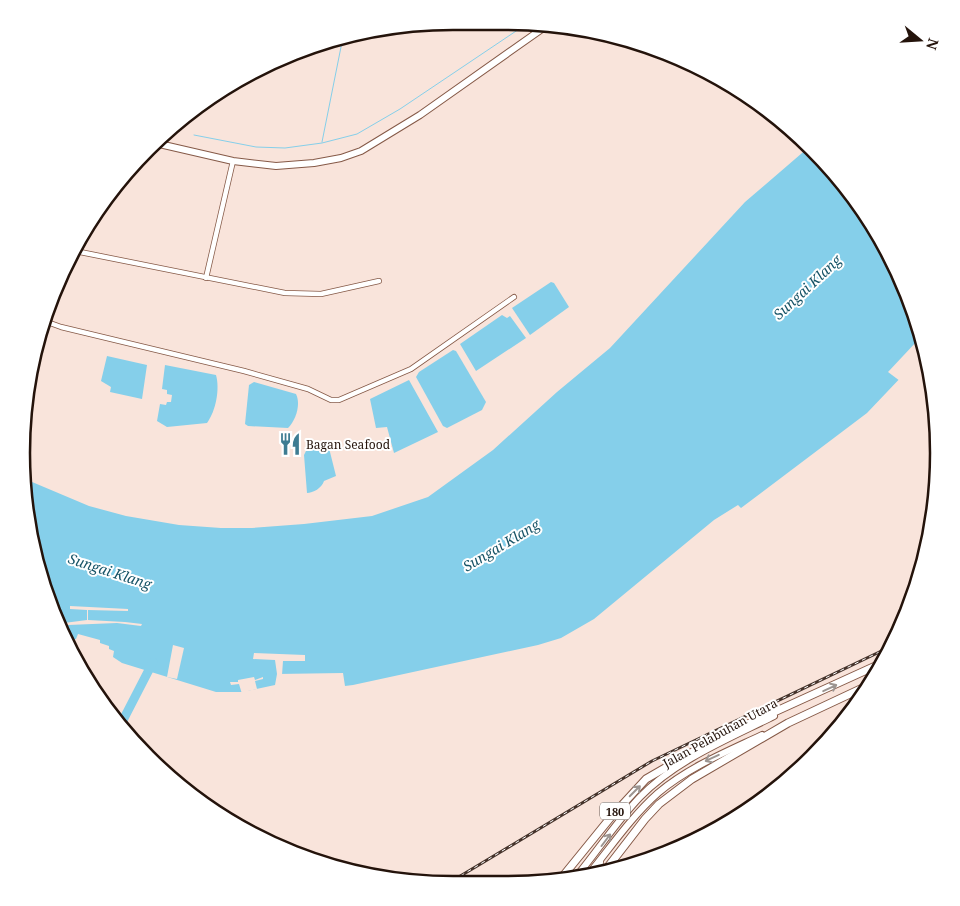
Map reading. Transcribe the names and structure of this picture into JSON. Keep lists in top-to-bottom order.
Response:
{
  "streets": {
    "main road": ["Jalan Pelabuhan Utara", "180"]
  },
  "crossings": [
    ["Jalan Pelabuhan Utara", "180"]
  ],
  "water": ["Sungai Klang"],
  "places": {
    "restaurant": ["Bagan Seafood"]
  },
  "north": "right"
}
